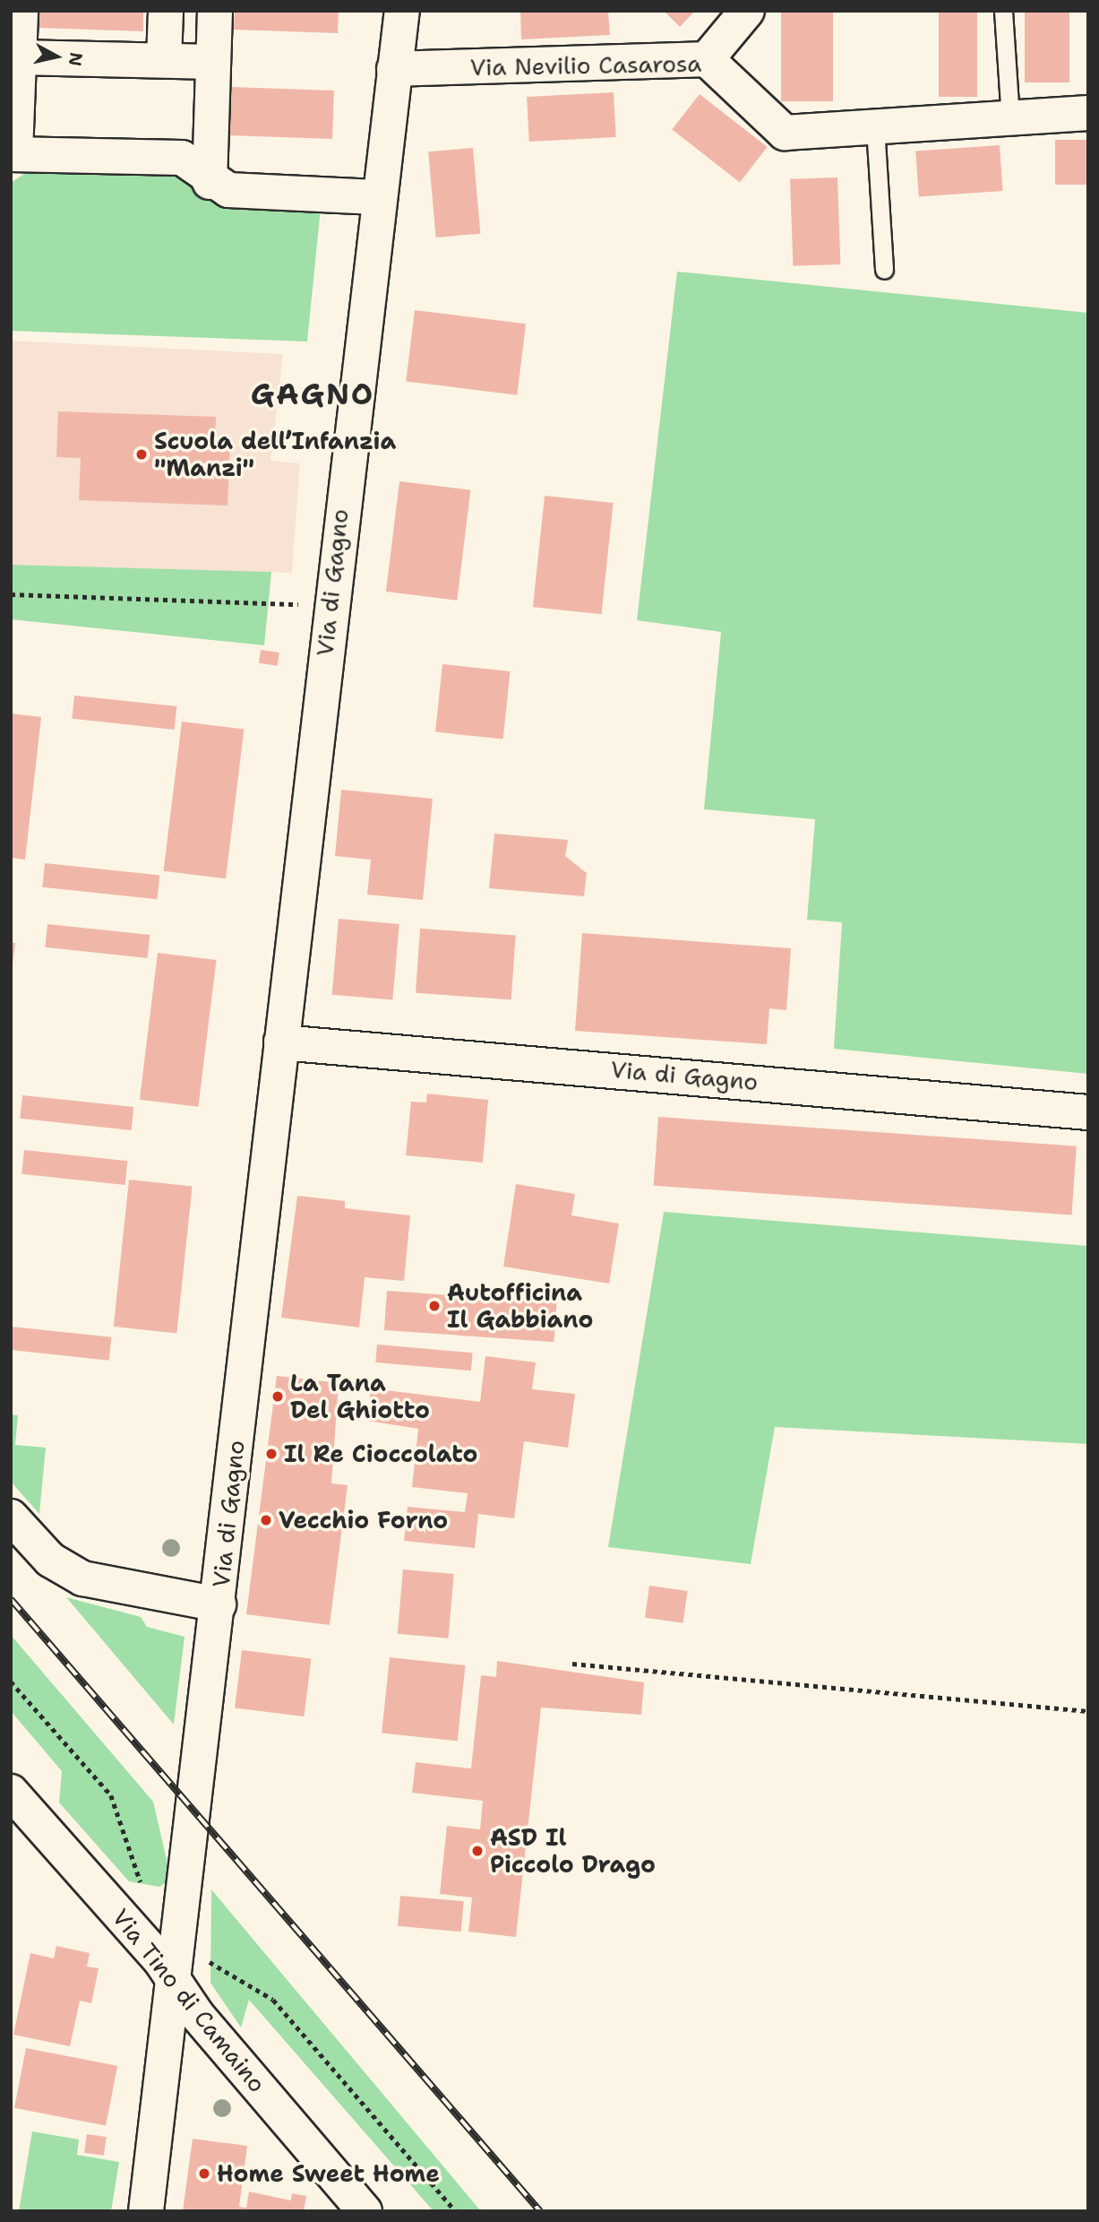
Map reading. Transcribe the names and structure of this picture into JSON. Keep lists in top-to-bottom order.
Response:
{
  "streets": {
    "street": ["Via Nevilio Casarosa", "Via di Gagno", "Via Tino di Camaino"]
  },
  "crossings": [
    ["Via Nevilio Casarosa", "Via di Gagno"],
    ["Via di Gagno", "Via Tino di Camaino"]
  ],
  "districts": ["GAGNO"],
  "places": [
    "Scuola dell’Infanzia \"Manzi\"",
    "Autofficina Il Gabbiano",
    "La Tana Del Ghiotto",
    "Il Re Cioccolato",
    "Vecchio Forno",
    "ASD Il Piccolo Drago",
    "Home Sweet Home"
  ],
  "north": "right"
}
